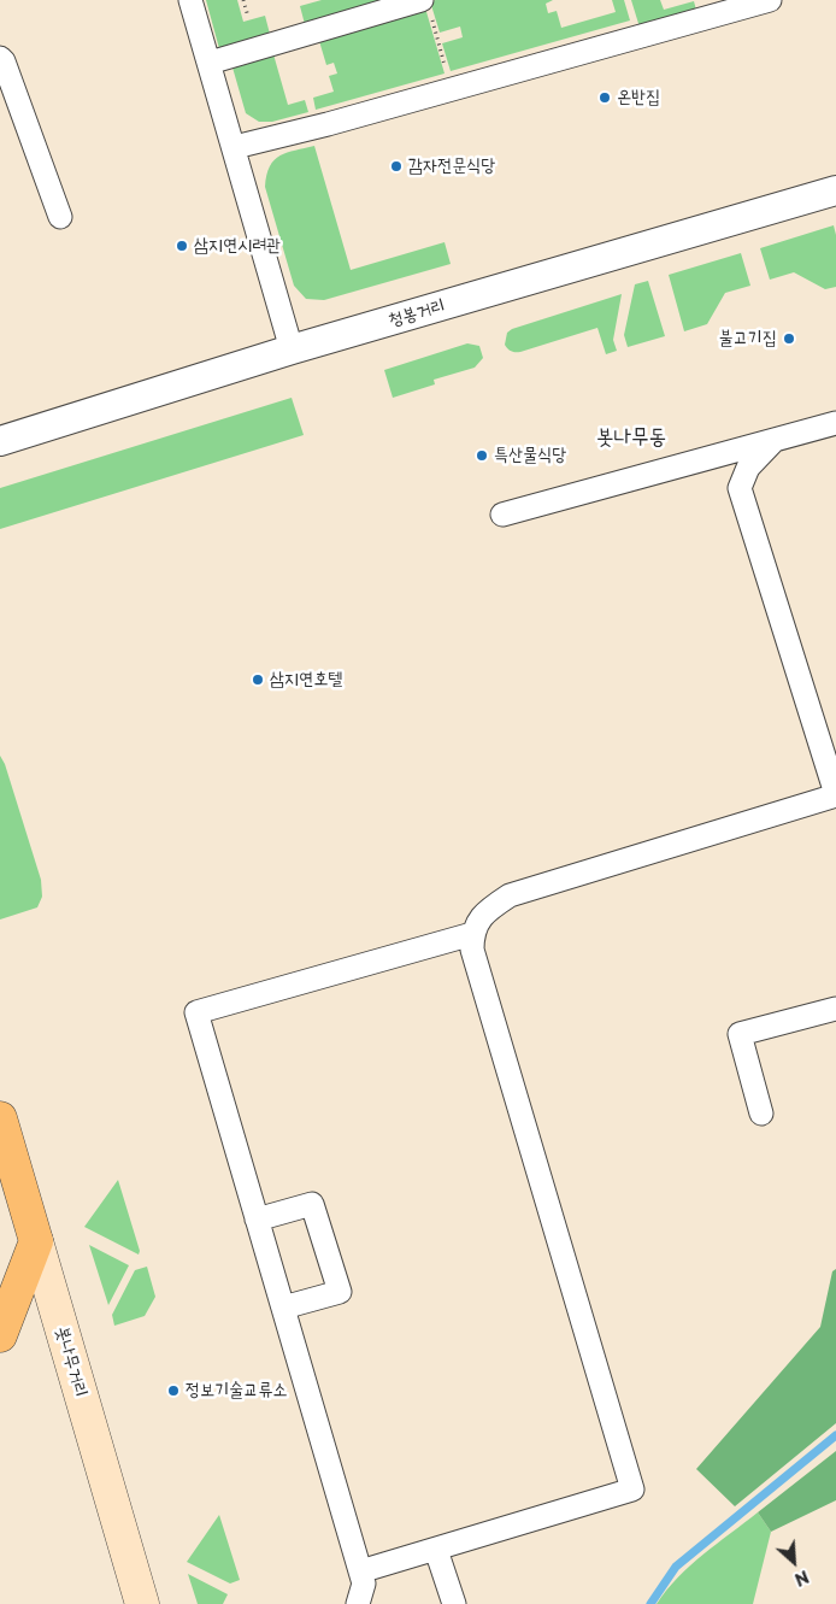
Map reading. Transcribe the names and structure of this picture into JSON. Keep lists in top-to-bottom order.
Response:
{
  "streets": {
    "main road": ["봇나무거리"],
    "street": ["청봉거리"]
  },
  "districts": ["봇나무동"],
  "places": [
    "온반집",
    "감자전문식당",
    "삼지연시려관",
    "불고기집",
    "특산물식당",
    "삼지연호텔",
    "정보기술교류소"
  ],
  "north": "bottom right"
}
